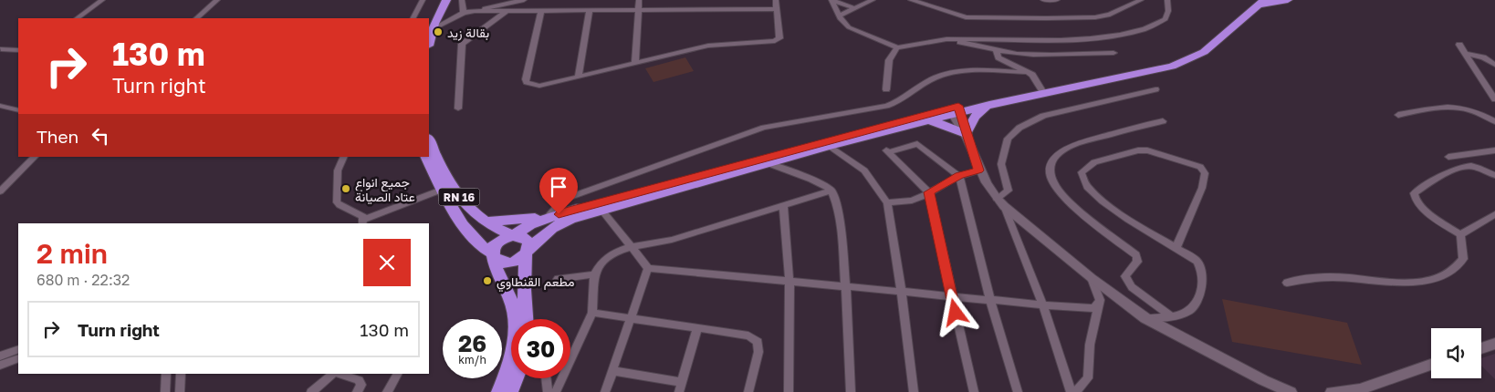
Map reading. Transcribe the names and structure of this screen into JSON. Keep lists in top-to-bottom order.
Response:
{
  "streets": {
    "highway": ["RN 16"]
  },
  "places": ["بقالة زيد", "جميع انواع عتاد الصيانة", "مطعم القنطاوي"],
  "page": {
    "turn": ["130 m", "Turn right"],
    "then": "Then",
    "heading": ["2 min", "680 m · 22:32"],
    "list": [
      {
        "name": "Turn right",
        "value": "130 m"
      }
    ],
    "speed": "26 km/h",
    "limit": "30"
  }
}
